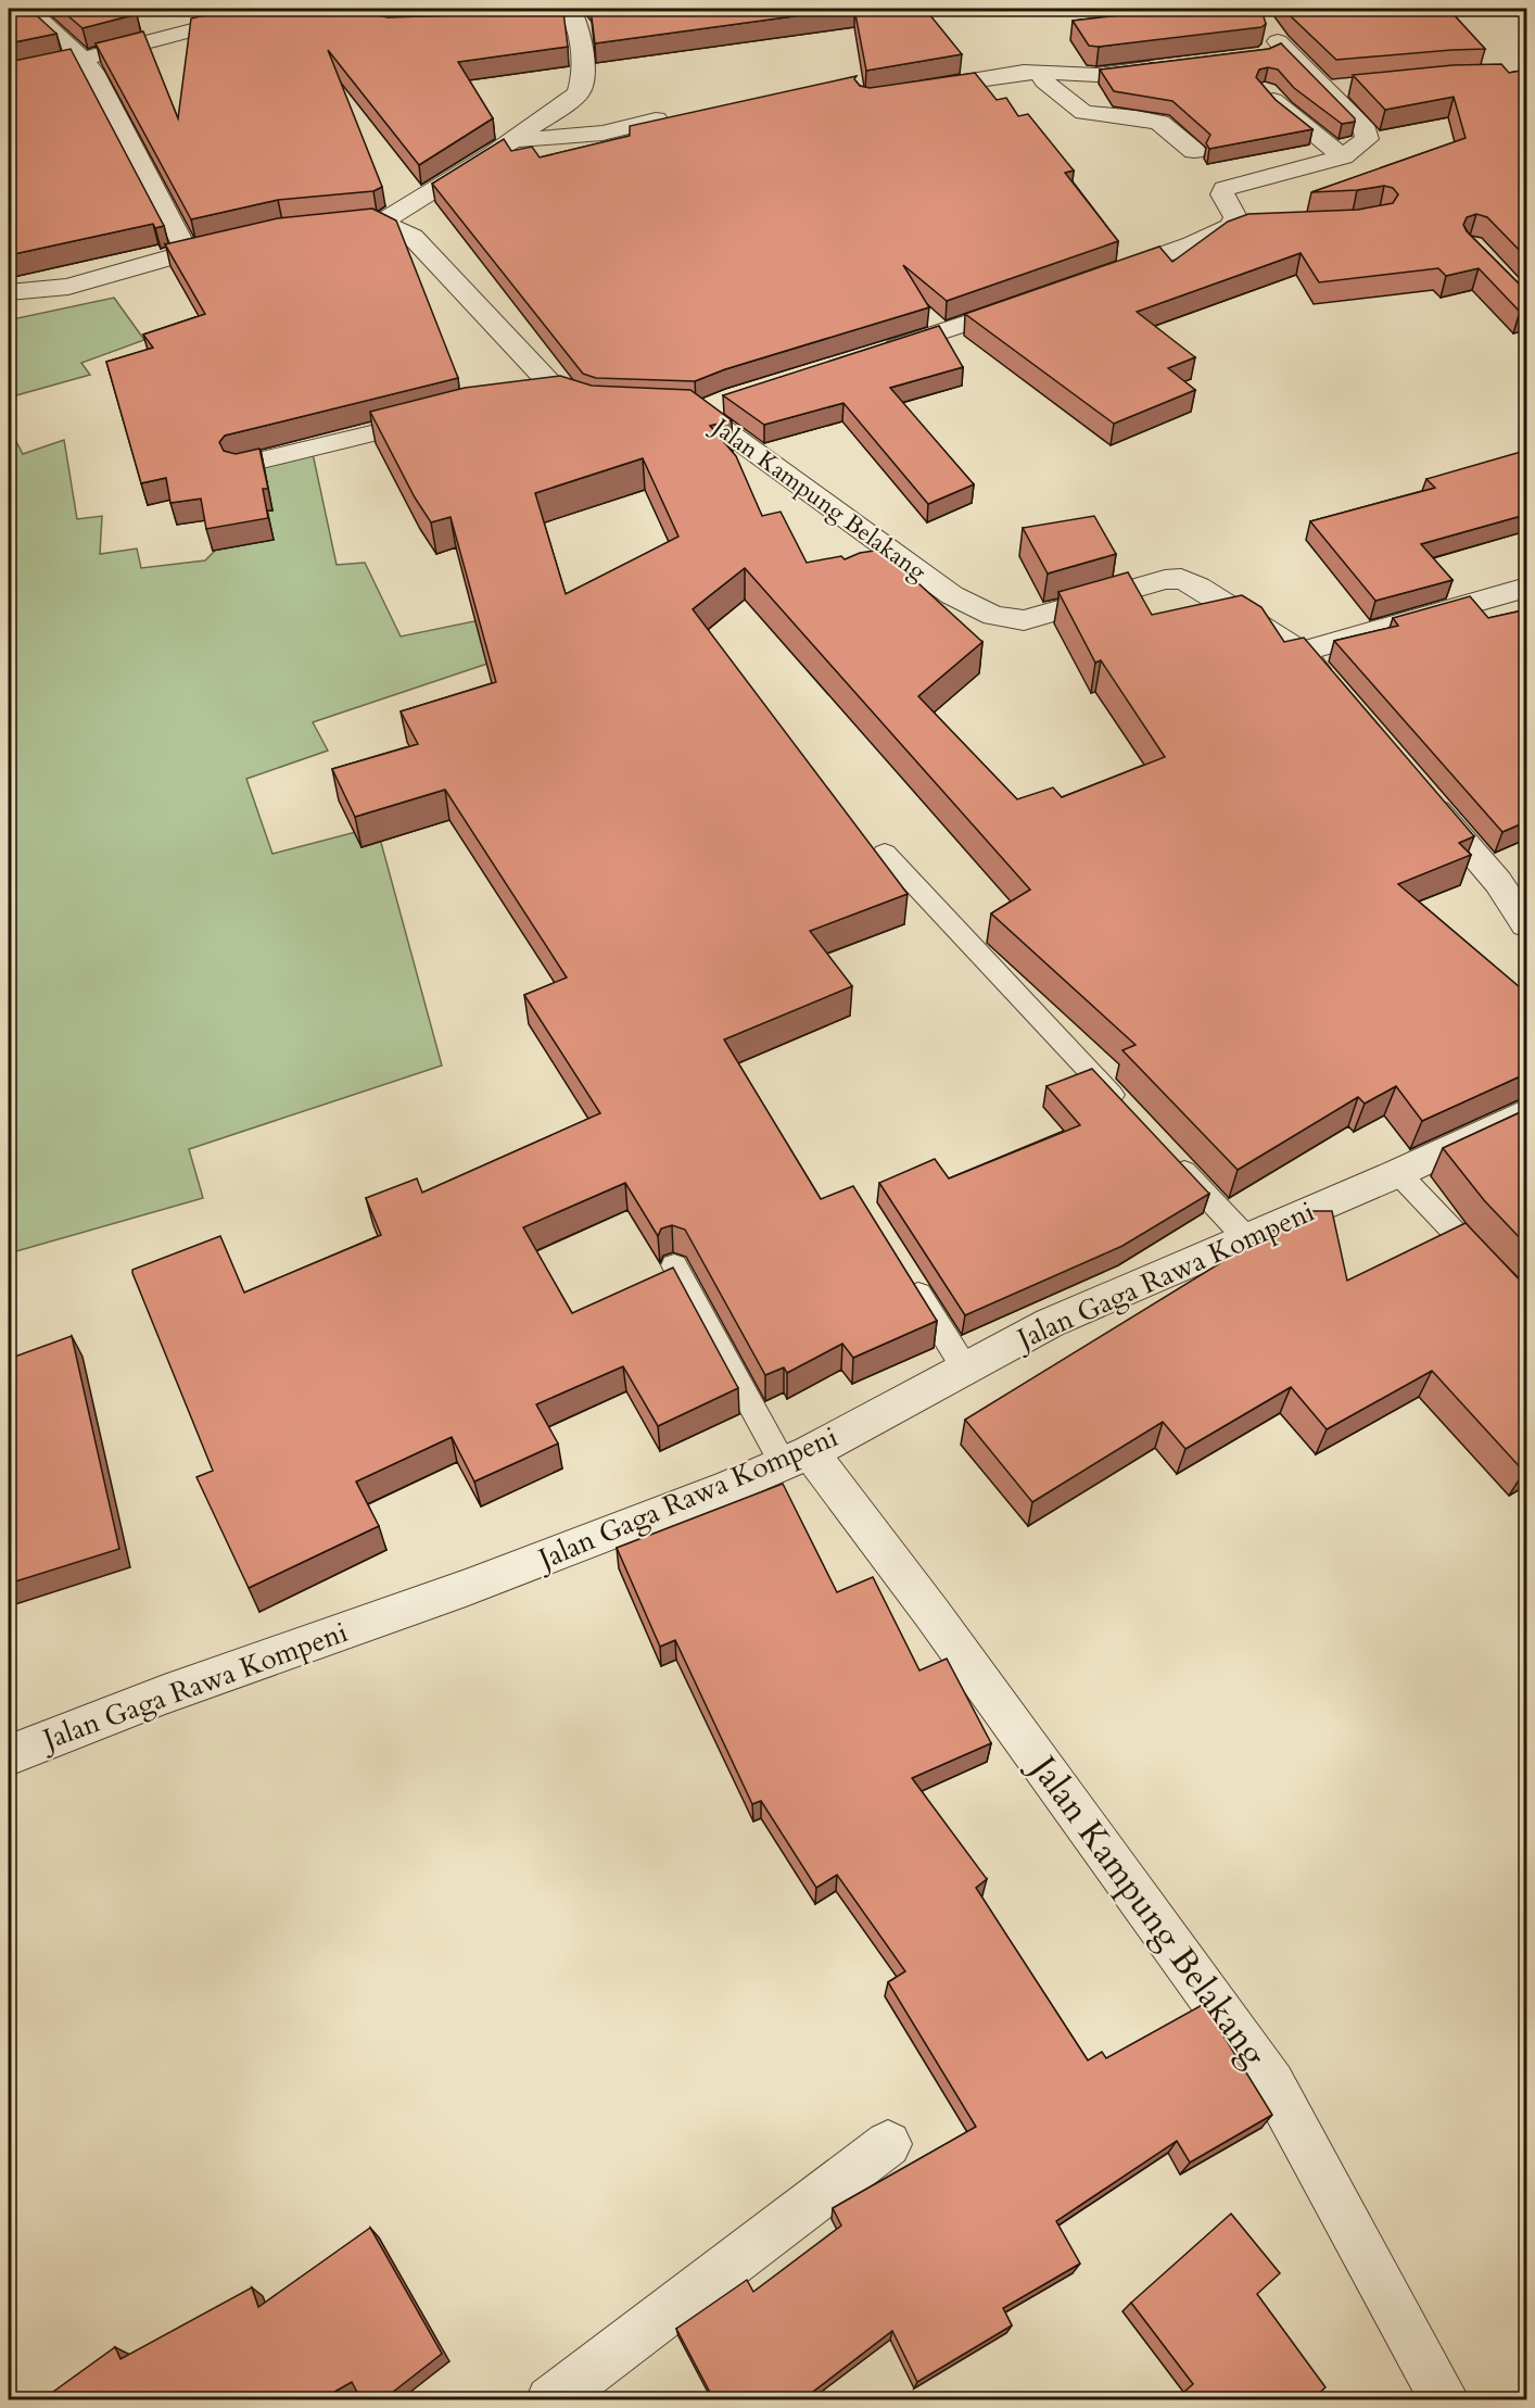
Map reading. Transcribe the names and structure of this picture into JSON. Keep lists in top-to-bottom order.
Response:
{
  "streets": {
    "street": ["Jalan Kampung Belakang", "Jalan Gaga Rawa Kompeni"]
  },
  "crossings": [
    ["Jalan Kampung Belakang", "Jalan Gaga Rawa Kompeni"]
  ]
}
